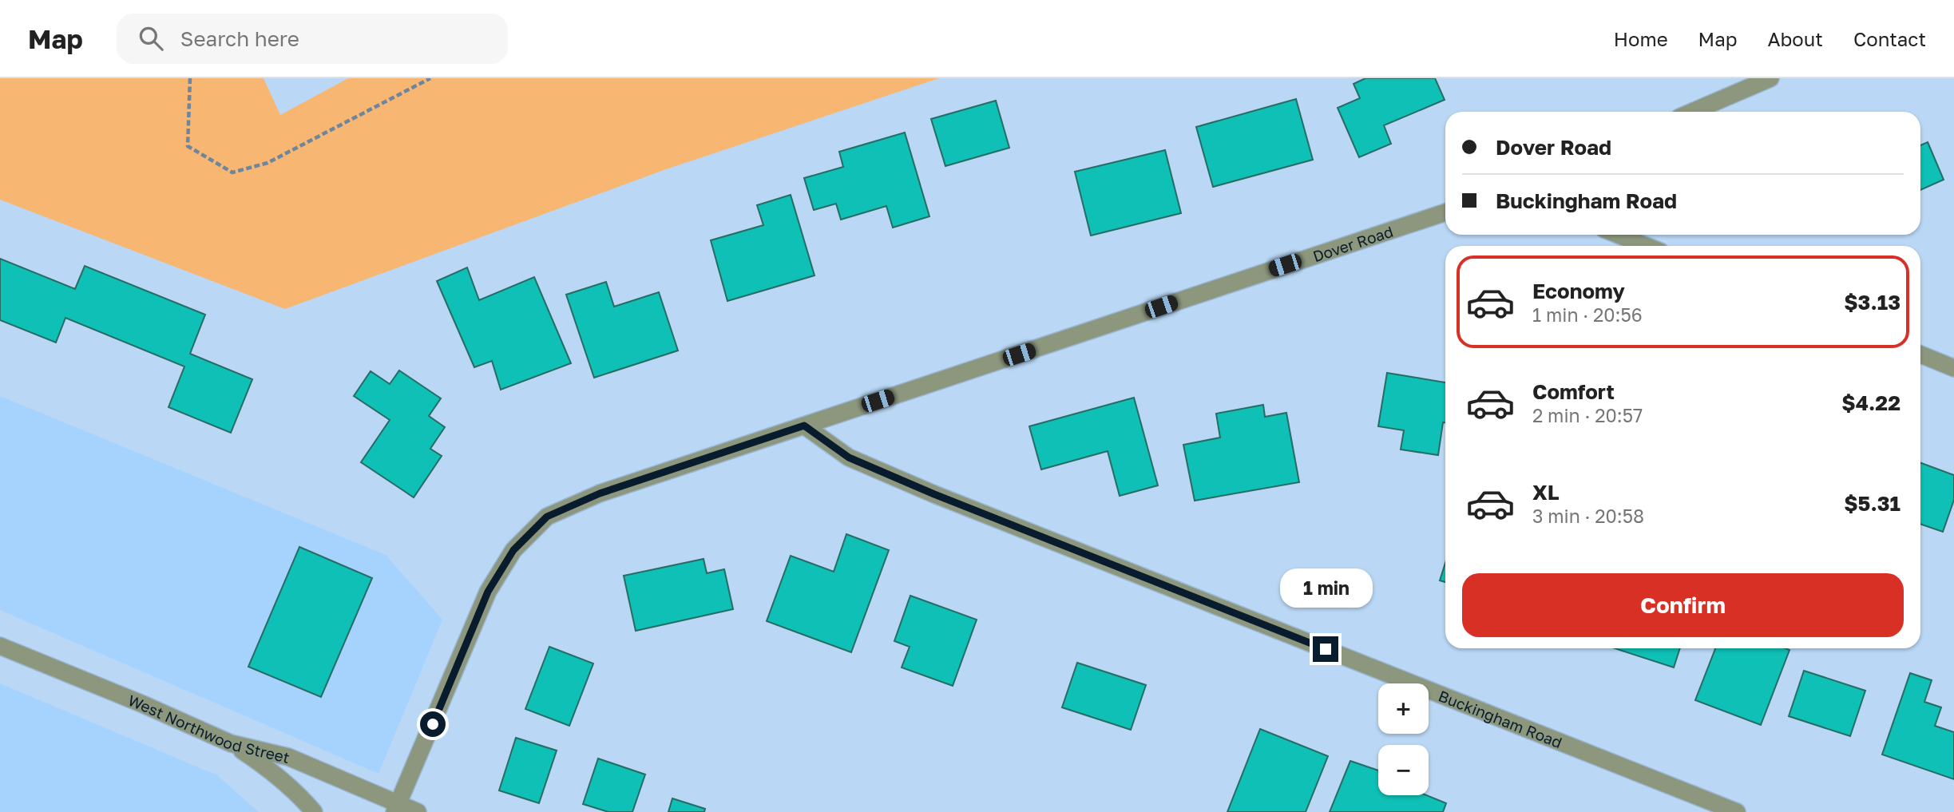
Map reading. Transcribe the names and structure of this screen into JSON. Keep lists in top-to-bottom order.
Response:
{
  "streets": {
    "street": ["Dover Road", "Buckingham Road", "West Northwood Street"]
  },
  "crossings": [
    ["Dover Road", "Buckingham Road"],
    ["Dover Road", "West Northwood Street"]
  ],
  "page": {
    "header": "Map",
    "search": "Search here",
    "nav": [
      "Home",
      "Map",
      "About",
      "Contact"
    ],
    "banner": ["Dover Road", "Buckingham Road"],
    "list": [
      {
        "name": "Economy",
        "note": "1 min · 20:56",
        "value": "$3.13"
      },
      {
        "name": "Comfort",
        "note": "2 min · 20:57",
        "value": "$4.22"
      },
      {
        "name": "XL",
        "note": "3 min · 20:58",
        "value": "$5.31"
      }
    ],
    "buttons": "Confirm",
    "bubble": "1 min",
    "map_buttons": ["+", "−"]
  }
}
